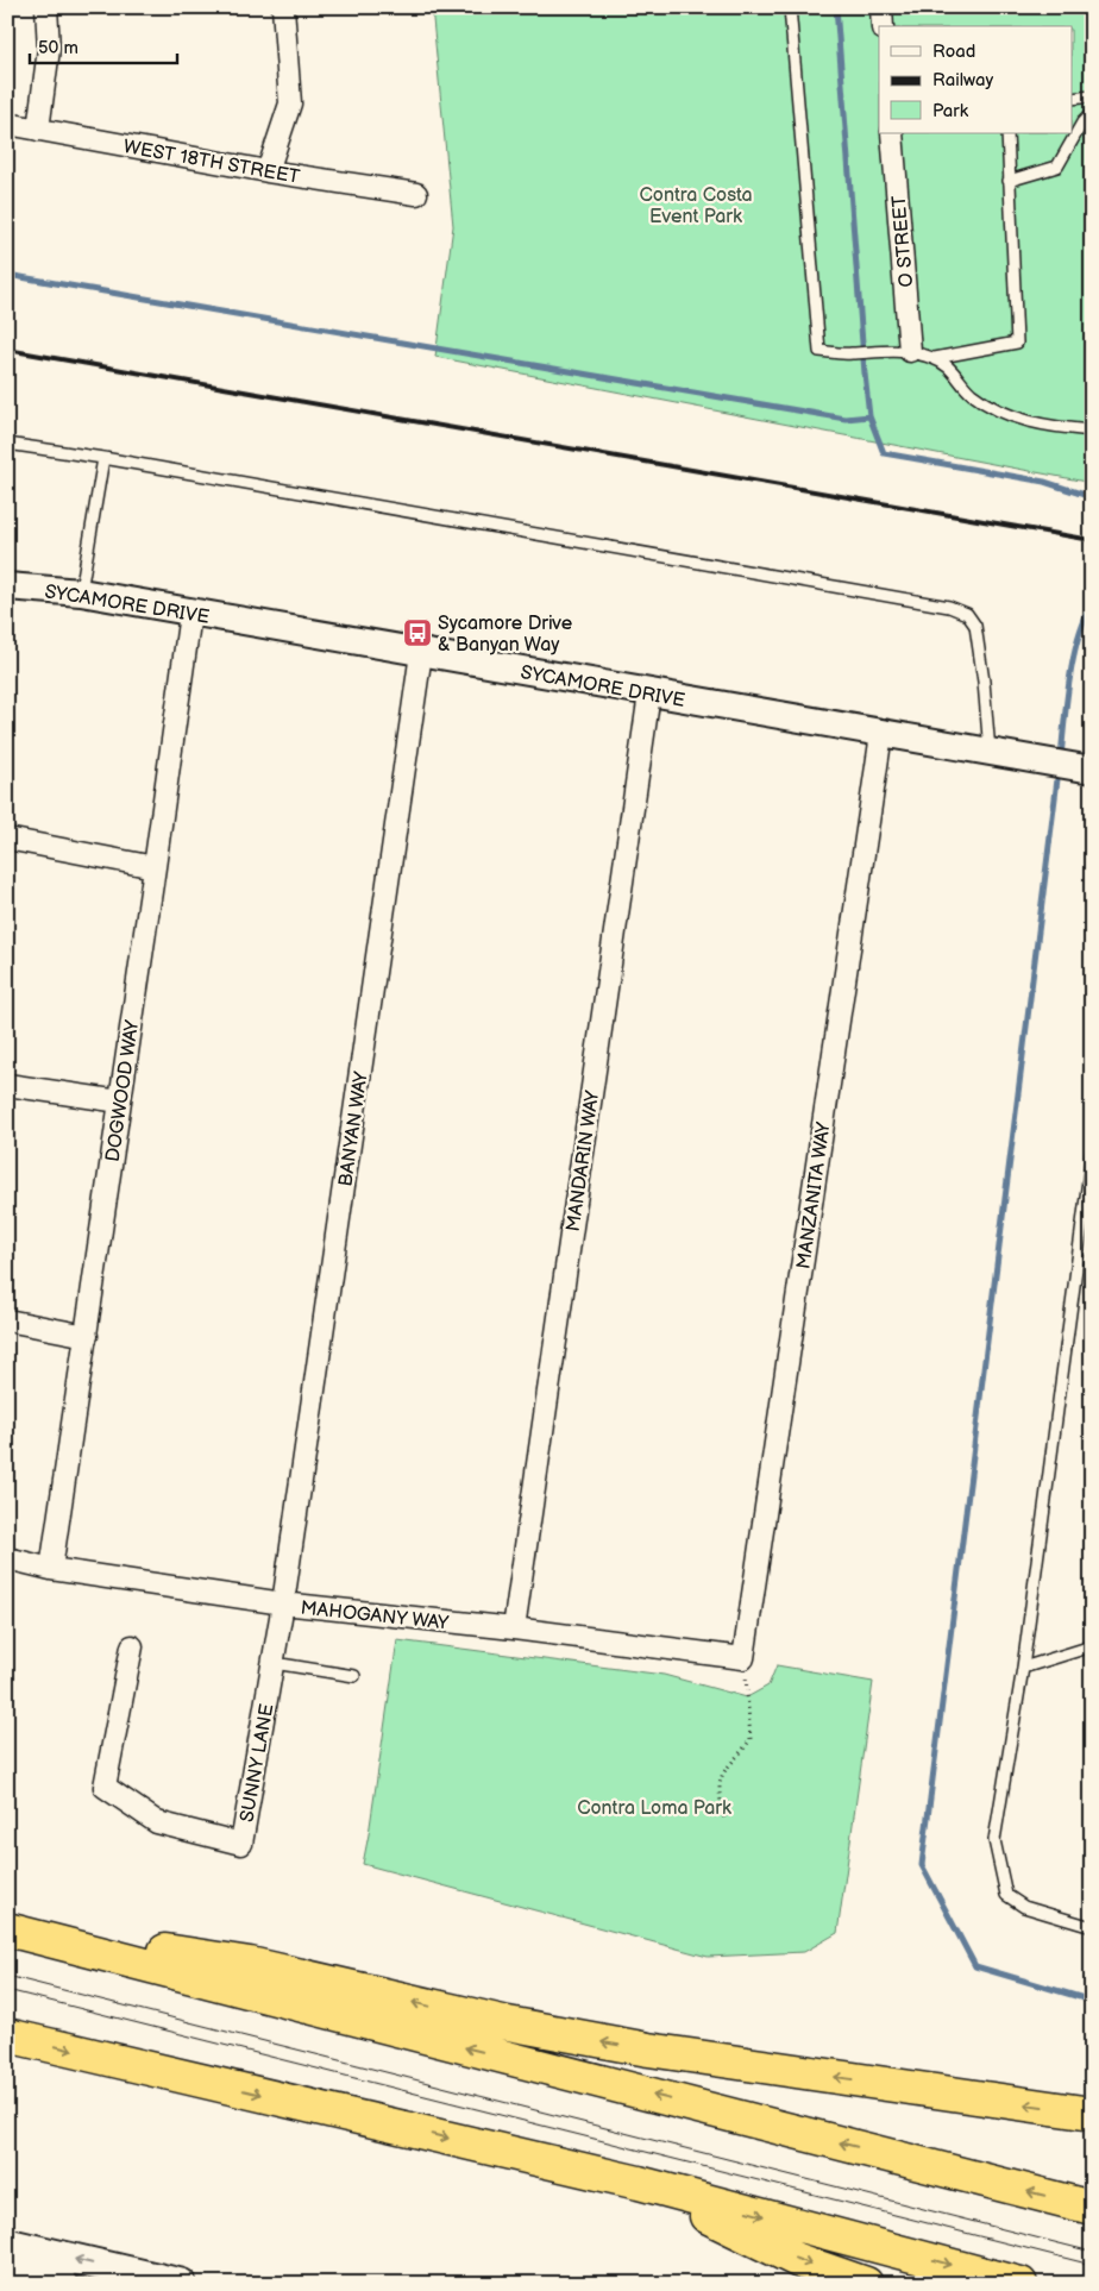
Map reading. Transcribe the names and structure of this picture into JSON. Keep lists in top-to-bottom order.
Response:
{
  "streets": {
    "street": [
      "WEST 18TH STREET",
      "O STREET",
      "SYCAMORE DRIVE",
      "DOGWOOD WAY",
      "BANYAN WAY",
      "MANDARIN WAY",
      "MANZANITA WAY",
      "MAHOGANY WAY",
      "SUNNY LANE"
    ]
  },
  "crossings": [
    ["SYCAMORE DRIVE", "DOGWOOD WAY"],
    ["SYCAMORE DRIVE", "BANYAN WAY"],
    ["SYCAMORE DRIVE", "MANDARIN WAY"],
    ["SYCAMORE DRIVE", "MANZANITA WAY"],
    ["DOGWOOD WAY", "MAHOGANY WAY"],
    ["BANYAN WAY", "MAHOGANY WAY"],
    ["BANYAN WAY", "SUNNY LANE"],
    ["MANDARIN WAY", "MAHOGANY WAY"],
    ["MANZANITA WAY", "MAHOGANY WAY"],
    ["MAHOGANY WAY", "SUNNY LANE"]
  ],
  "parks": ["Contra Costa Event Park", "Contra Loma Park"],
  "places": {
    "bus stop": ["Sycamore Drive & Banyan Way"]
  },
  "legend": ["Road", "Railway", "Park"],
  "scale_bar": "50 m"
}
